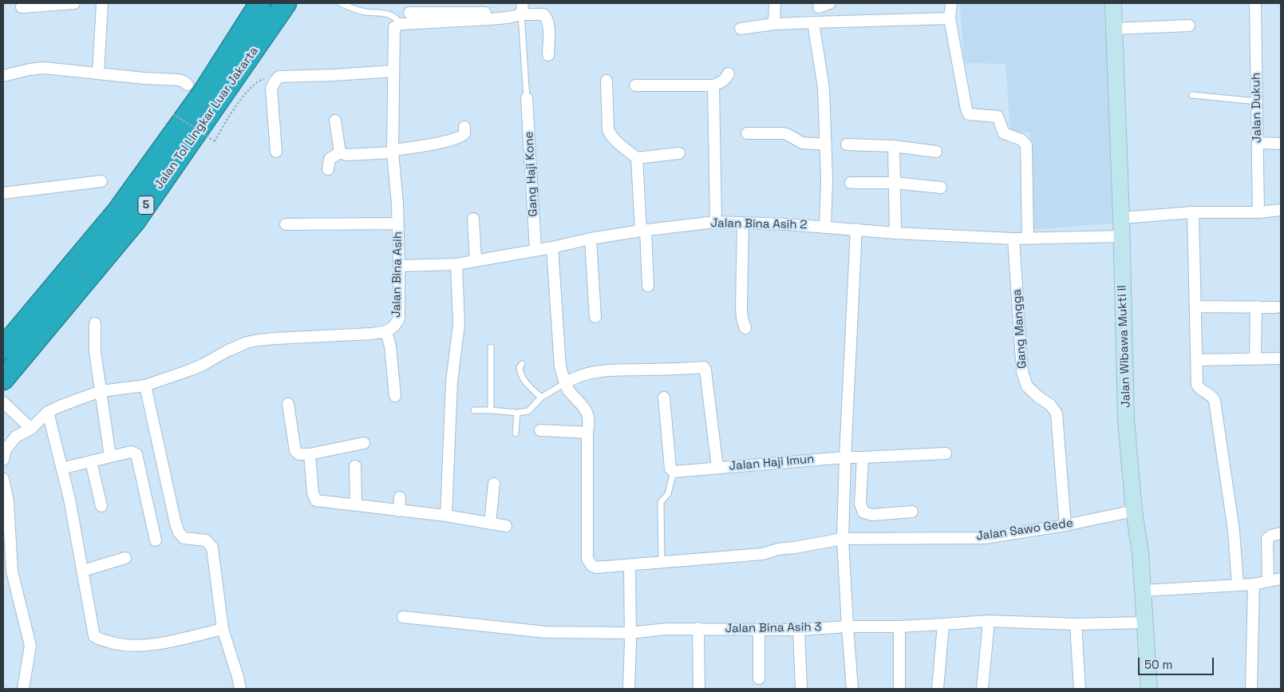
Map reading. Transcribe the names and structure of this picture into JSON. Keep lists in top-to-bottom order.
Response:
{
  "streets": {
    "highway": ["Jalan Tol Lingkar Luar Jakarta", "5"],
    "main road": ["Jalan Wibawa Mukti II"],
    "street": [
      "Jalan Dukuh",
      "Gang Haji Kone",
      "Jalan Bina Asih 2",
      "Jalan Bina Asih",
      "Gang Mangga",
      "Jalan Haji Imun",
      "Jalan Sawo Gede",
      "Jalan Bina Asih 3"
    ]
  },
  "crossings": [
    ["Gang Haji Kone", "Jalan Bina Asih 2"],
    ["Jalan Bina Asih 2", "Jalan Bina Asih"],
    ["Jalan Bina Asih 2", "Gang Mangga"],
    ["Jalan Bina Asih 2", "Jalan Wibawa Mukti II"],
    ["Gang Mangga", "Jalan Sawo Gede"],
    ["Jalan Wibawa Mukti II", "Jalan Sawo Gede"],
    ["Jalan Wibawa Mukti II", "Jalan Bina Asih 3"]
  ],
  "scale_bar": "50 m"
}
